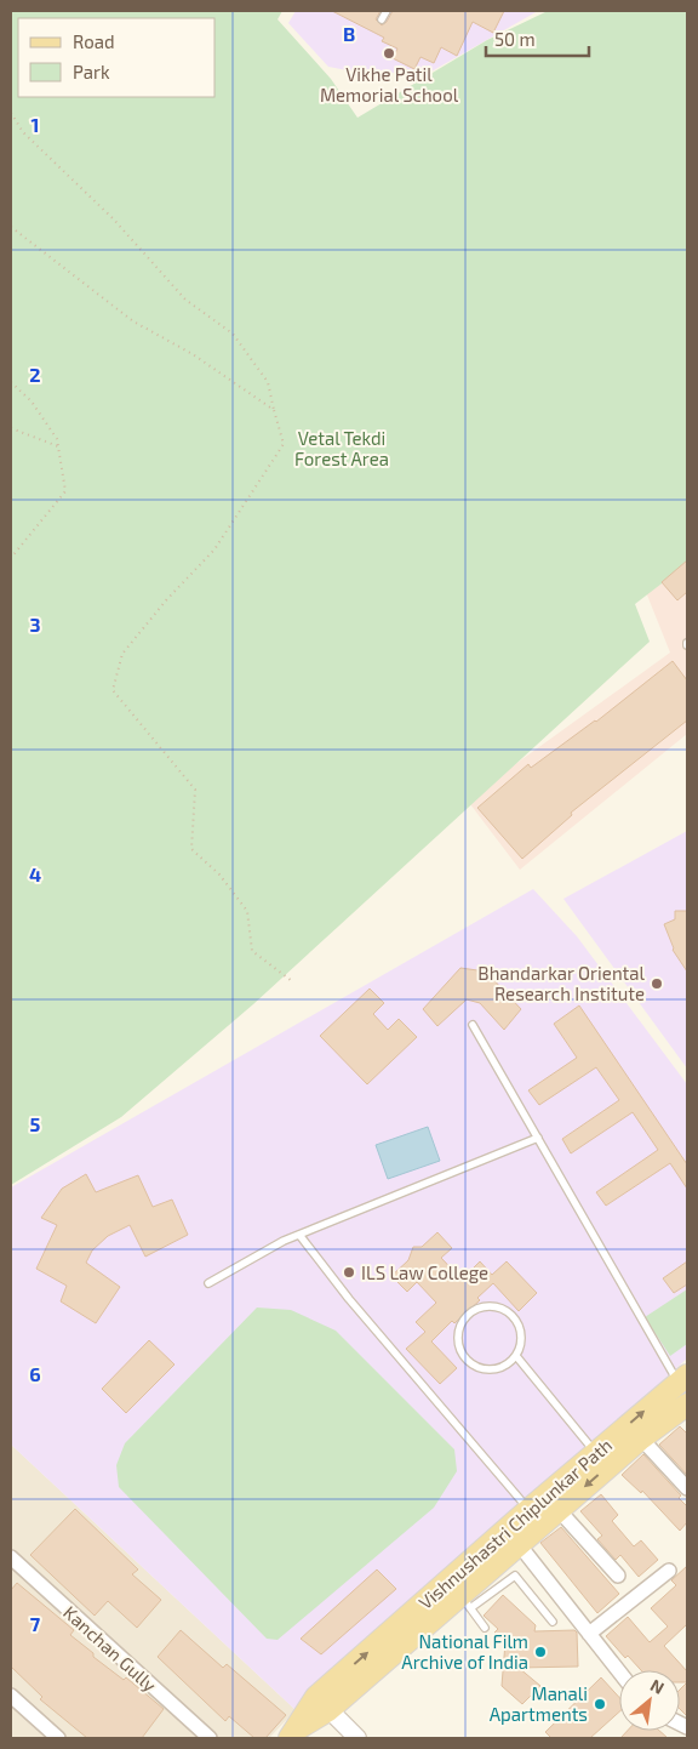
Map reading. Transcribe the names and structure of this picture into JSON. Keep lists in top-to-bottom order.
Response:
{
  "streets": {
    "main road": ["Vishnushastri Chiplunkar Path"],
    "street": ["Kanchan Gully"]
  },
  "parks": ["Vetal Tekdi Forest Area"],
  "places": [
    "Vikhe Patil Memorial School",
    "Bhandarkar Oriental Research Institute",
    "ILS Law College",
    "National Film Archive of India",
    "Manali Apartments"
  ],
  "legend": ["Road", "Park"],
  "scale_bar": "50 m",
  "north": "top right",
  "grid": {
    "columns": ["B"],
    "rows": [
      "1",
      "2",
      "3",
      "4",
      "5",
      "6",
      "7"
    ]
  }
}
